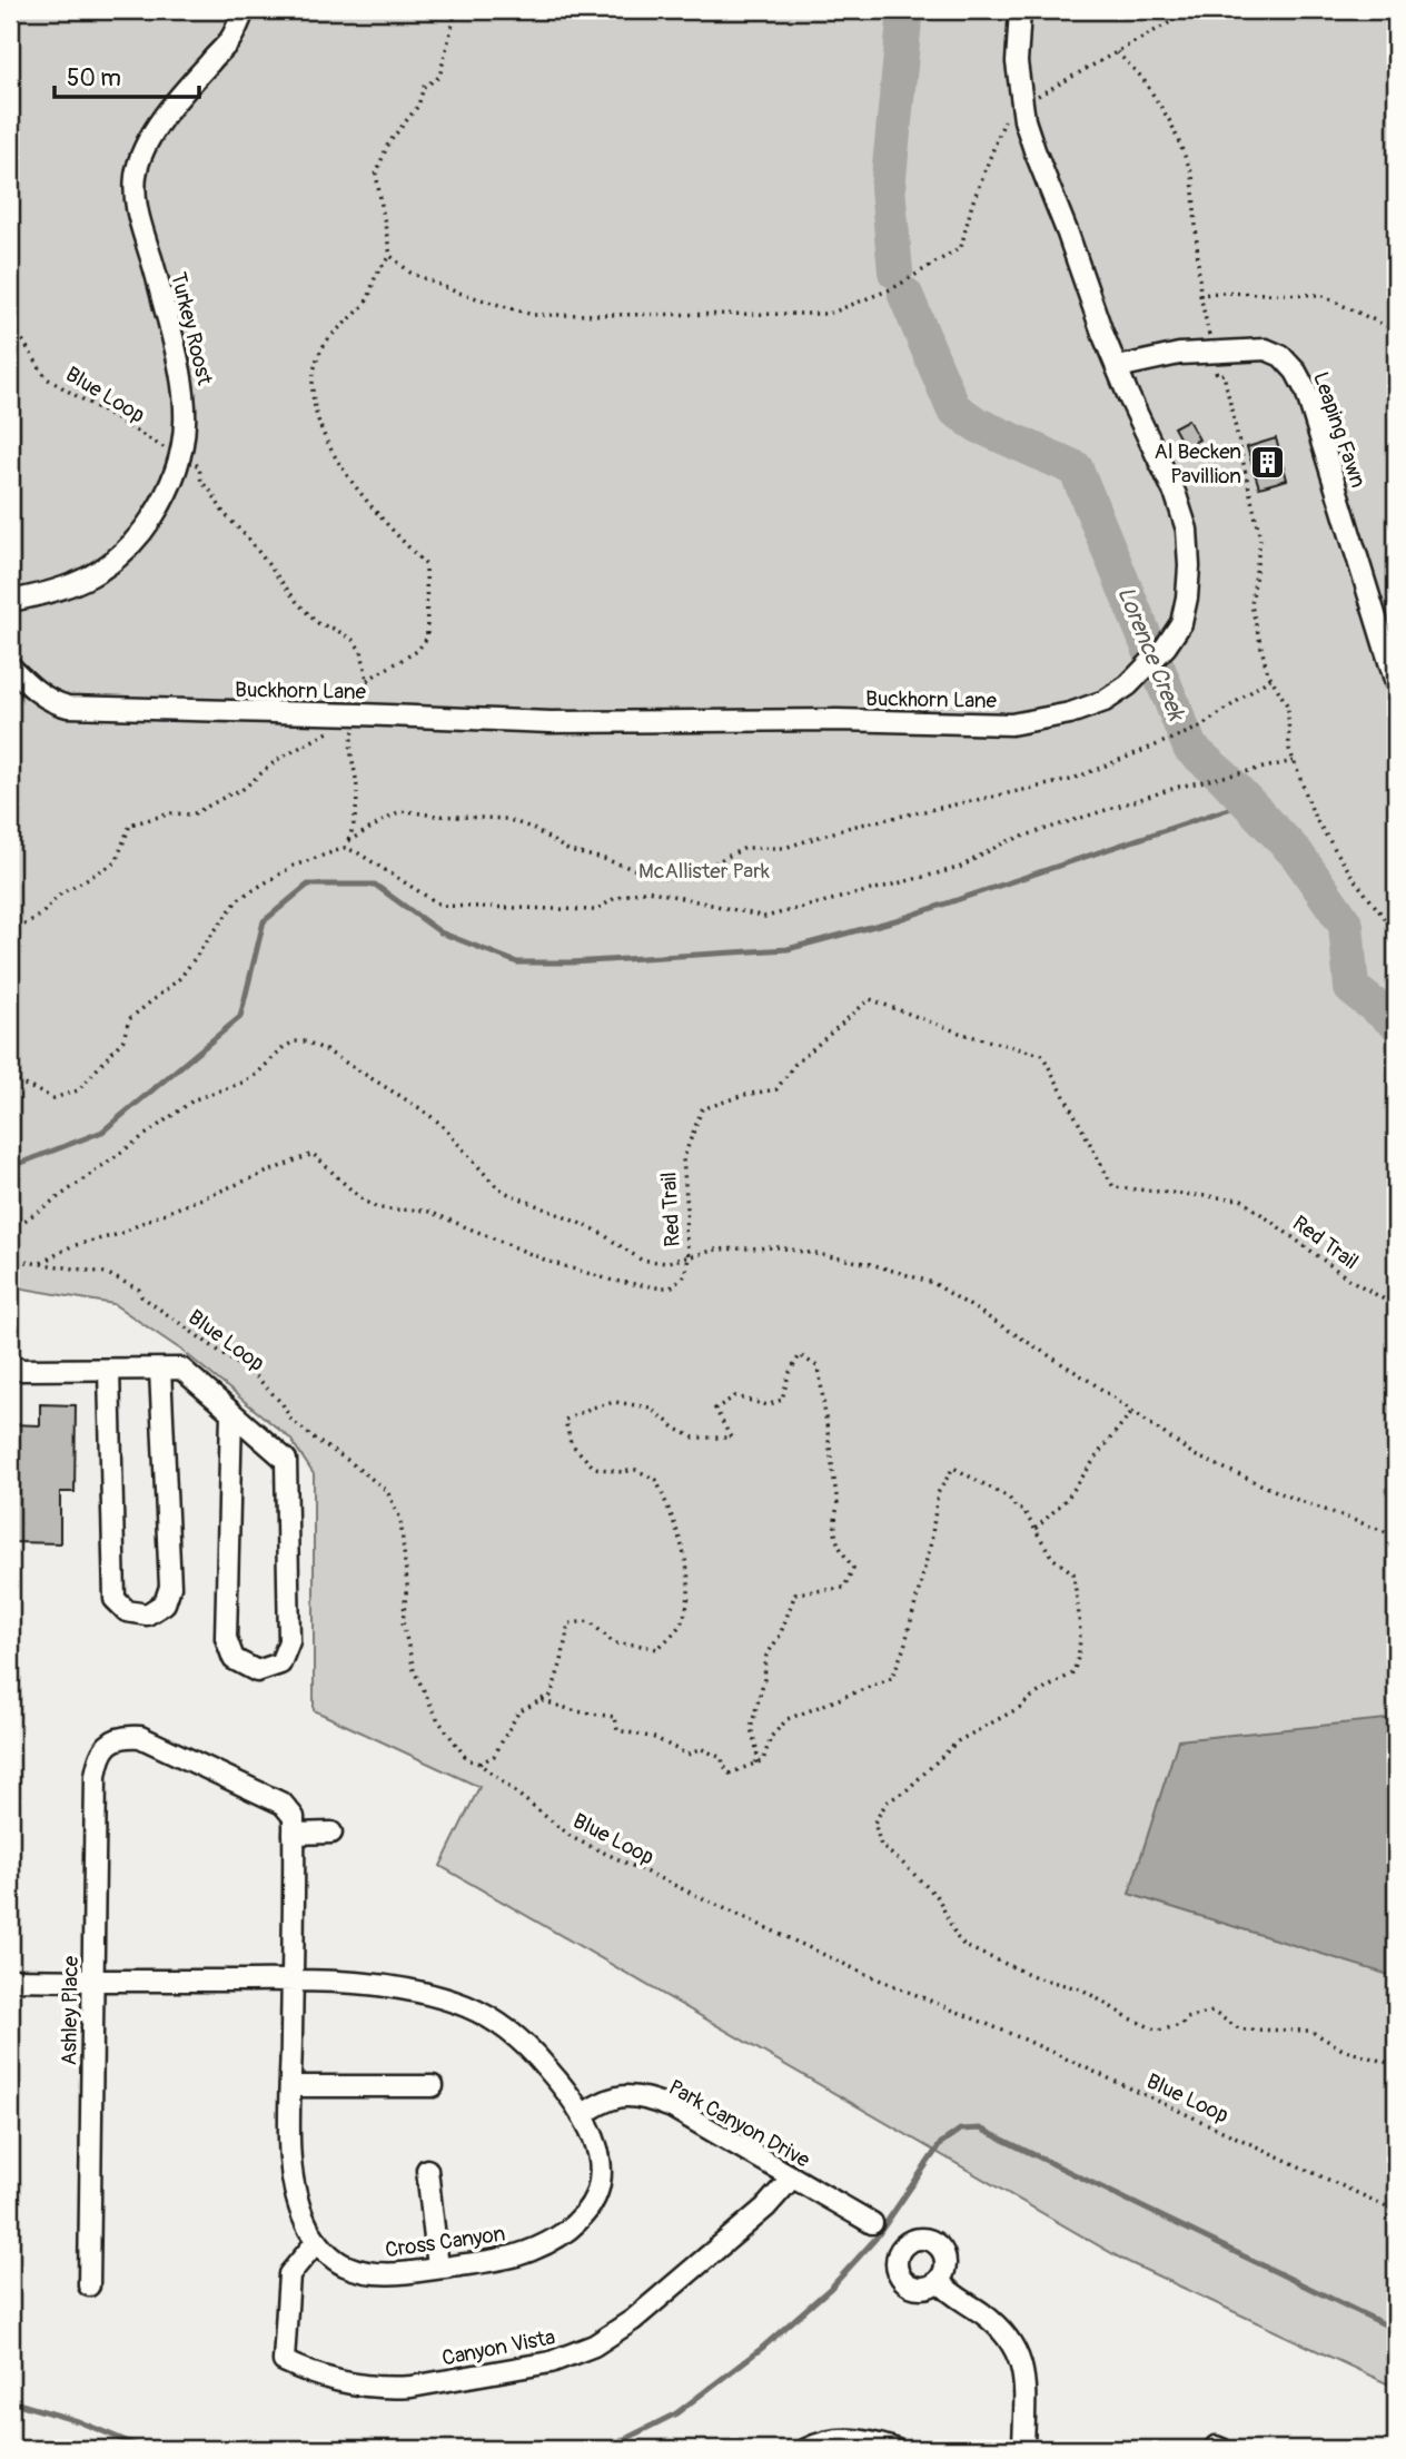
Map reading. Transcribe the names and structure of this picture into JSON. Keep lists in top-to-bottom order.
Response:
{
  "streets": {
    "street": [
      "Turkey Roost",
      "Leaping Fawn",
      "Buckhorn Lane",
      "Ashley Place",
      "Park Canyon Drive",
      "Cross Canyon",
      "Canyon Vista"
    ],
    "path": ["Blue Loop", "Red Trail"]
  },
  "crossings": [
    ["Blue Loop", "Red Trail"],
    ["Leaping Fawn", "Buckhorn Lane"],
    ["Ashley Place", "Cross Canyon"],
    ["Park Canyon Drive", "Cross Canyon"],
    ["Park Canyon Drive", "Canyon Vista"],
    ["Cross Canyon", "Canyon Vista"]
  ],
  "water": ["Lorence Creek"],
  "parks": ["McAllister Park"],
  "places": {
    "building": ["Al Becken Pavillion"]
  },
  "scale_bar": "50 m"
}
